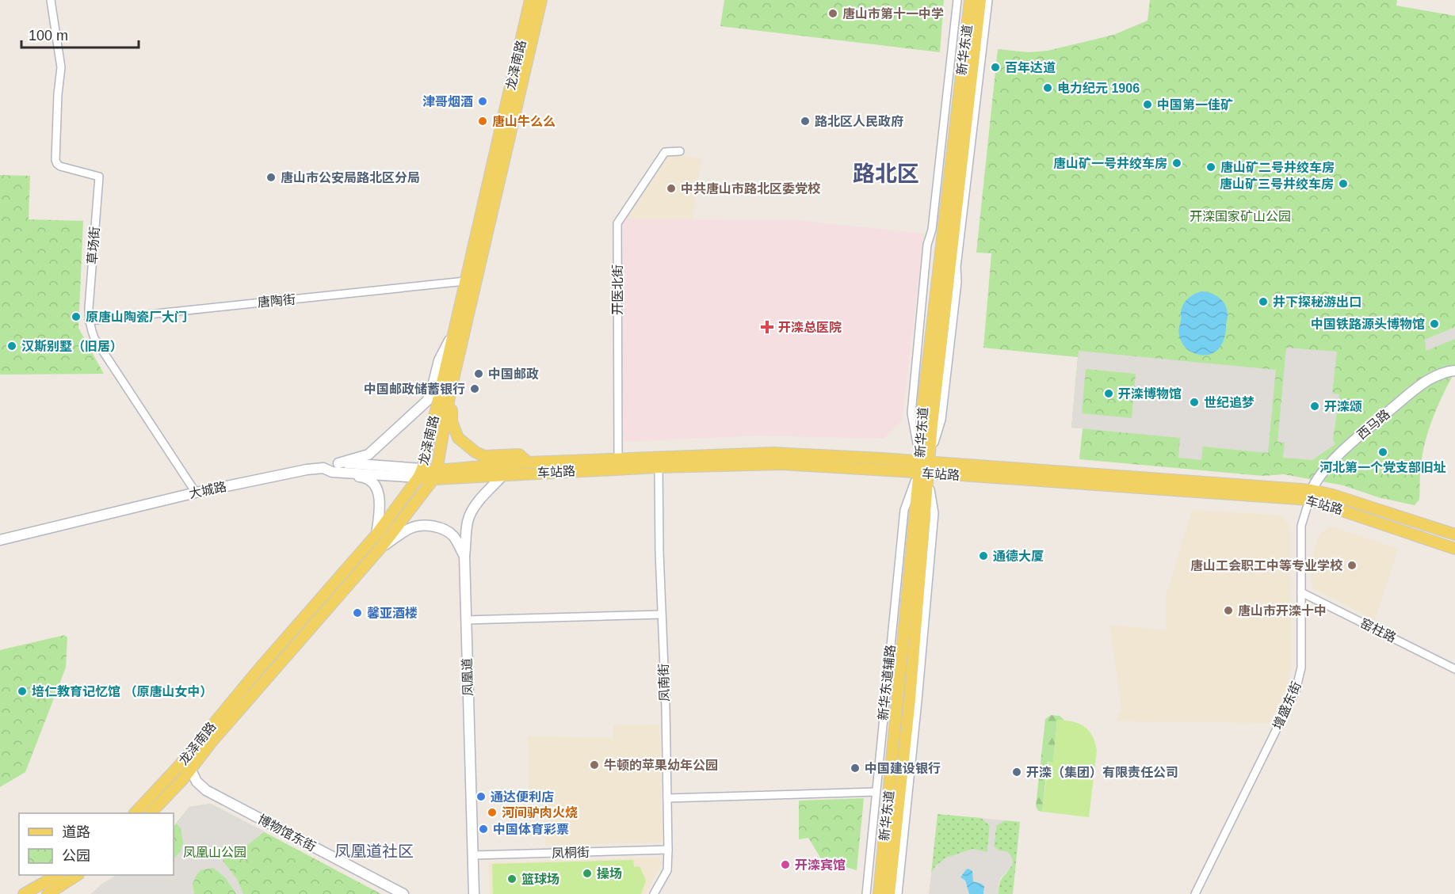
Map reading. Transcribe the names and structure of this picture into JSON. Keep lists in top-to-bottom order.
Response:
{
  "streets": {
    "main road": ["新华东道", "龙泽南路", "车站路"],
    "street": [
      "草场街",
      "开医北街",
      "唐陶街",
      "西马路",
      "大城路",
      "窑柱路",
      "凤凰道",
      "凤南街",
      "新华东道辅路",
      "增盛东街",
      "博物馆东街",
      "凤桐街"
    ]
  },
  "crossings": [
    ["新华东道", "车站路"],
    ["新华东道", "新华东道辅路"],
    ["龙泽南路", "唐陶街"],
    ["龙泽南路", "车站路"],
    ["龙泽南路", "大城路"],
    ["龙泽南路", "博物馆东街"],
    ["草场街", "唐陶街"],
    ["草场街", "大城路"],
    ["开医北街", "车站路"],
    ["西马路", "车站路"],
    ["西马路", "增盛东街"],
    ["车站路", "大城路"],
    ["车站路", "凤凰道"],
    ["车站路", "凤南街"],
    ["车站路", "新华东道辅路"],
    ["车站路", "增盛东街"],
    ["窑柱路", "增盛东街"],
    ["凤凰道", "凤桐街"],
    ["凤南街", "凤桐街"]
  ],
  "districts": ["路北区", "凤凰道社区"],
  "parks": ["开滦国家矿山公园", "凤凰山公园"],
  "places": {
    "other": [
      "唐山市第十一中学",
      "百年达道",
      "电力纪元 1906",
      "津哥烟酒",
      "中国第一佳矿",
      "唐山牛么么",
      "路北区人民政府",
      "唐山矿一号井绞车房",
      "唐山矿二号井绞车房",
      "唐山市公安局路北区分局",
      "唐山矿三号井绞车房",
      "中共唐山市路北区委党校",
      "井下探秘游出口",
      "原唐山陶瓷厂大门",
      "中国铁路源头博物馆",
      "汉斯别墅（旧居）",
      "中国邮政",
      "中国邮政储蓄银行",
      "开滦博物馆",
      "世纪追梦",
      "开滦颂",
      "河北第一个党支部旧址",
      "通德大厦",
      "唐山工会职工中等专业学校",
      "唐山市开滦十中",
      "馨亚酒楼",
      "培仁教育记忆馆 （原唐山女中）",
      "牛顿的苹果幼年公园",
      "中国建设银行",
      "开滦（集团）有限责任公司",
      "通达便利店",
      "河间驴肉火烧",
      "中国体育彩票",
      "开滦宾馆",
      "操场",
      "篮球场"
    ],
    "health": ["开滦总医院"]
  },
  "legend": ["道路", "公园"],
  "scale_bar": "100 m"
}
